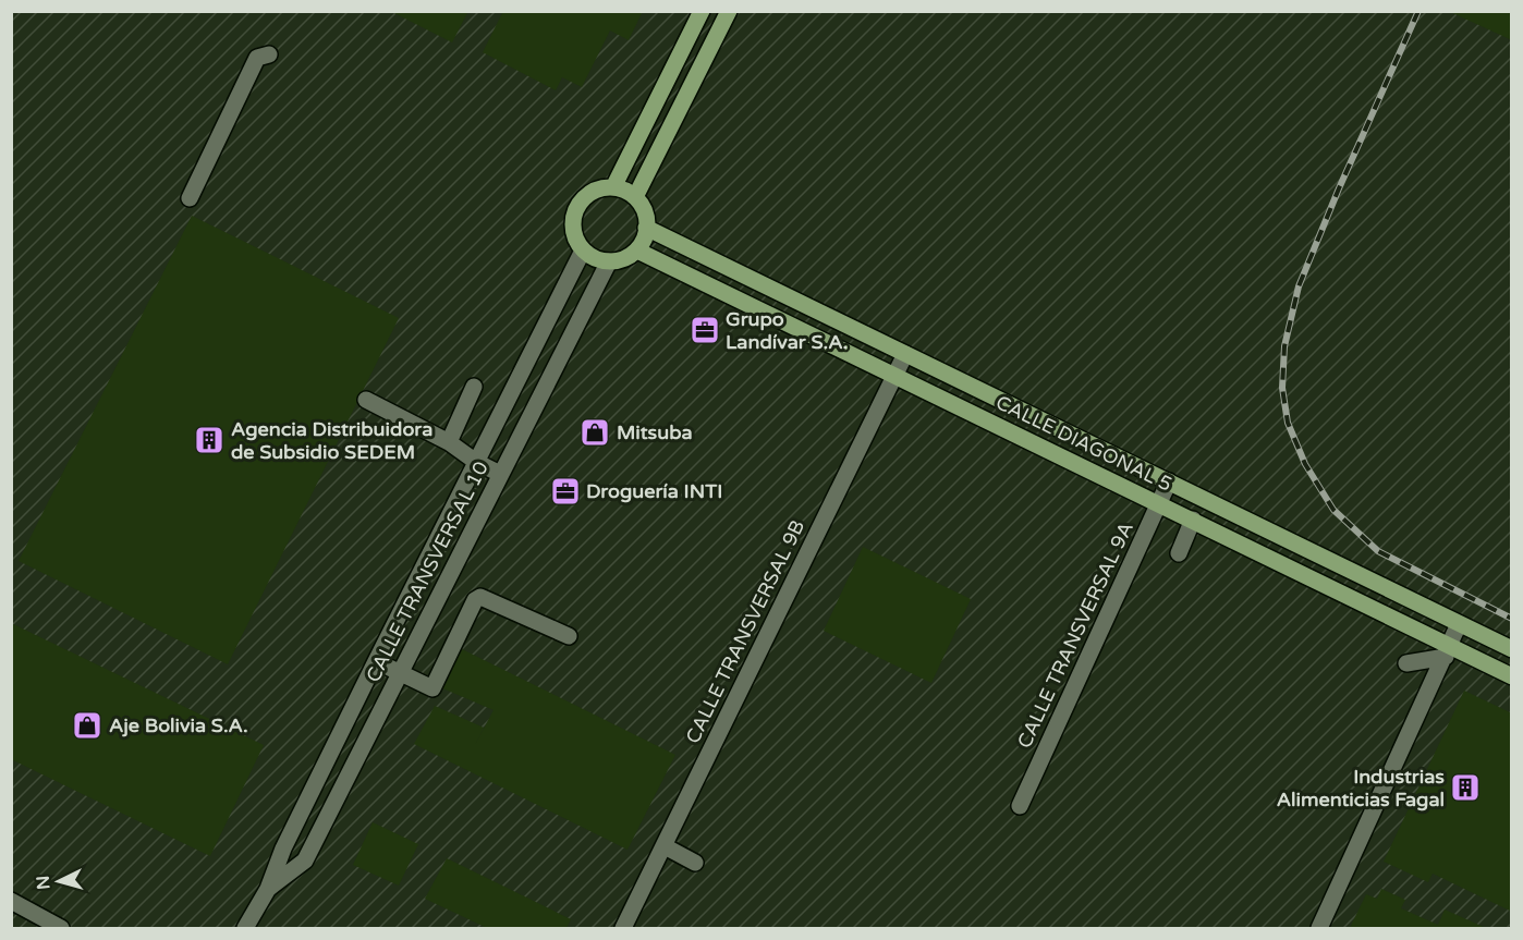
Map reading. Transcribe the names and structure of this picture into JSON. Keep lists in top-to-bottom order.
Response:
{
  "streets": {
    "main road": ["CALLE DIAGONAL 5"],
    "street": ["CALLE TRANSVERSAL 10", "CALLE TRANSVERSAL 9B", "CALLE TRANSVERSAL 9A"]
  },
  "crossings": [
    ["CALLE DIAGONAL 5", "CALLE TRANSVERSAL 10"],
    ["CALLE DIAGONAL 5", "CALLE TRANSVERSAL 9B"],
    ["CALLE DIAGONAL 5", "CALLE TRANSVERSAL 9A"]
  ],
  "places": {
    "office": ["Grupo Landívar S.A.", "Droguería INTI"],
    "shop": ["Mitsuba", "Aje Bolivia S.A."],
    "building": ["Agencia Distribuidora de Subsidio SEDEM", "Industrias Alimenticias Fagal"]
  },
  "north": "left"
}
